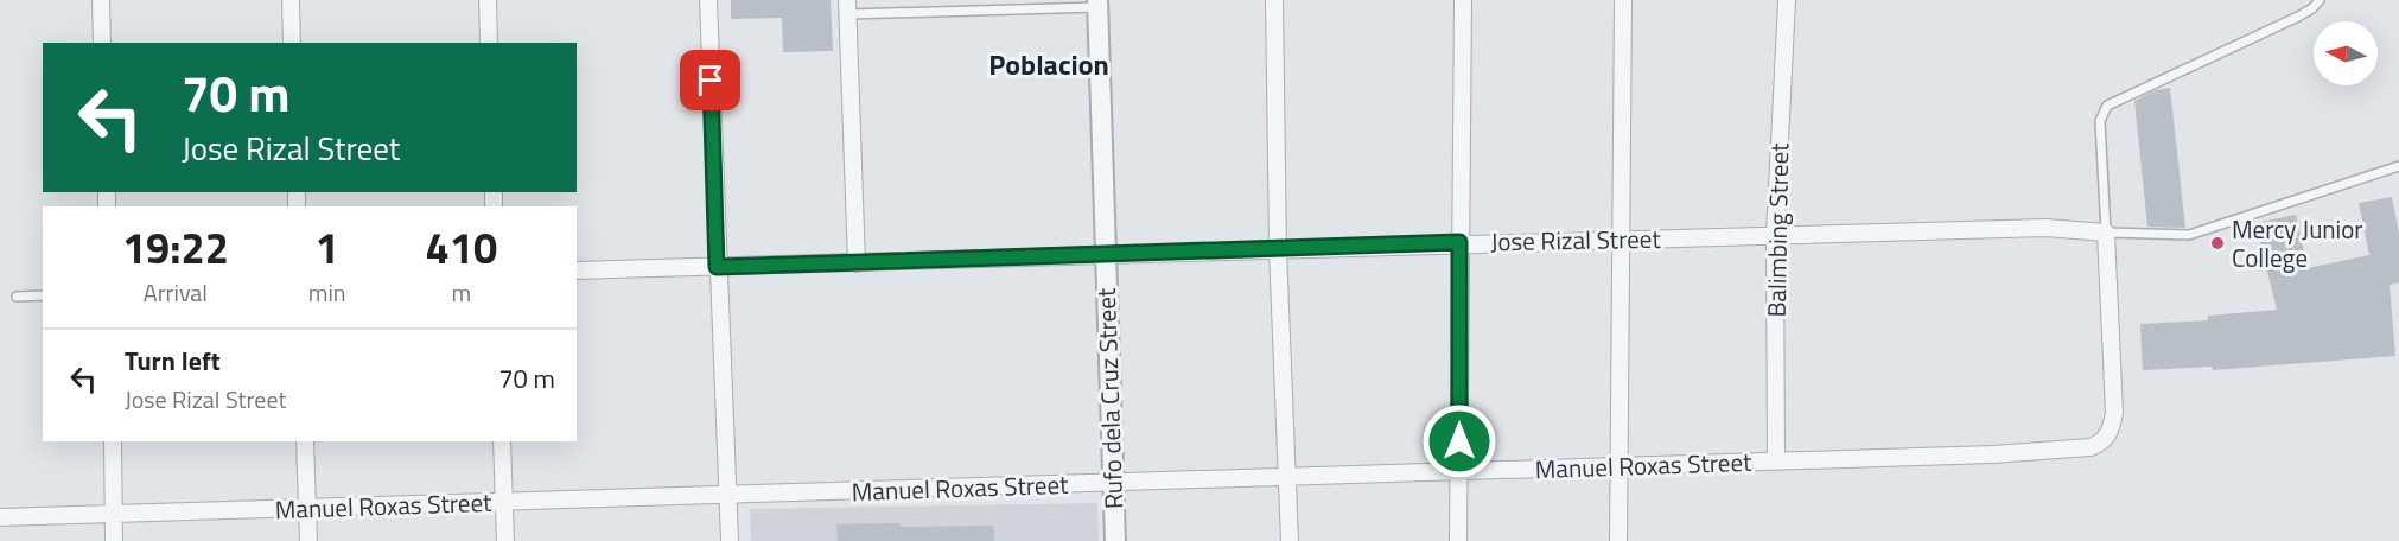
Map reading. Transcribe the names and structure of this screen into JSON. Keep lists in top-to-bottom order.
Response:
{
  "streets": {
    "street": [
      "Balimbing Street",
      "Jose Rizal Street",
      "Rufo dela Cruz Street",
      "Manuel Roxas Street"
    ]
  },
  "crossings": [
    ["Balimbing Street", "Jose Rizal Street"],
    ["Balimbing Street", "Manuel Roxas Street"],
    ["Jose Rizal Street", "Rufo dela Cruz Street"],
    ["Jose Rizal Street", "Manuel Roxas Street"],
    ["Rufo dela Cruz Street", "Manuel Roxas Street"]
  ],
  "districts": ["Poblacion"],
  "places": ["Mercy Junior College"],
  "north": "left",
  "page": {
    "turn": ["70 m", "Jose Rizal Street"],
    "eta": [
      "19:22",
      "Arrival",
      "1",
      "min",
      "410",
      "m"
    ],
    "list": [
      {
        "name": "Turn left",
        "note": "Jose Rizal Street",
        "value": "70 m"
      }
    ]
  }
}
